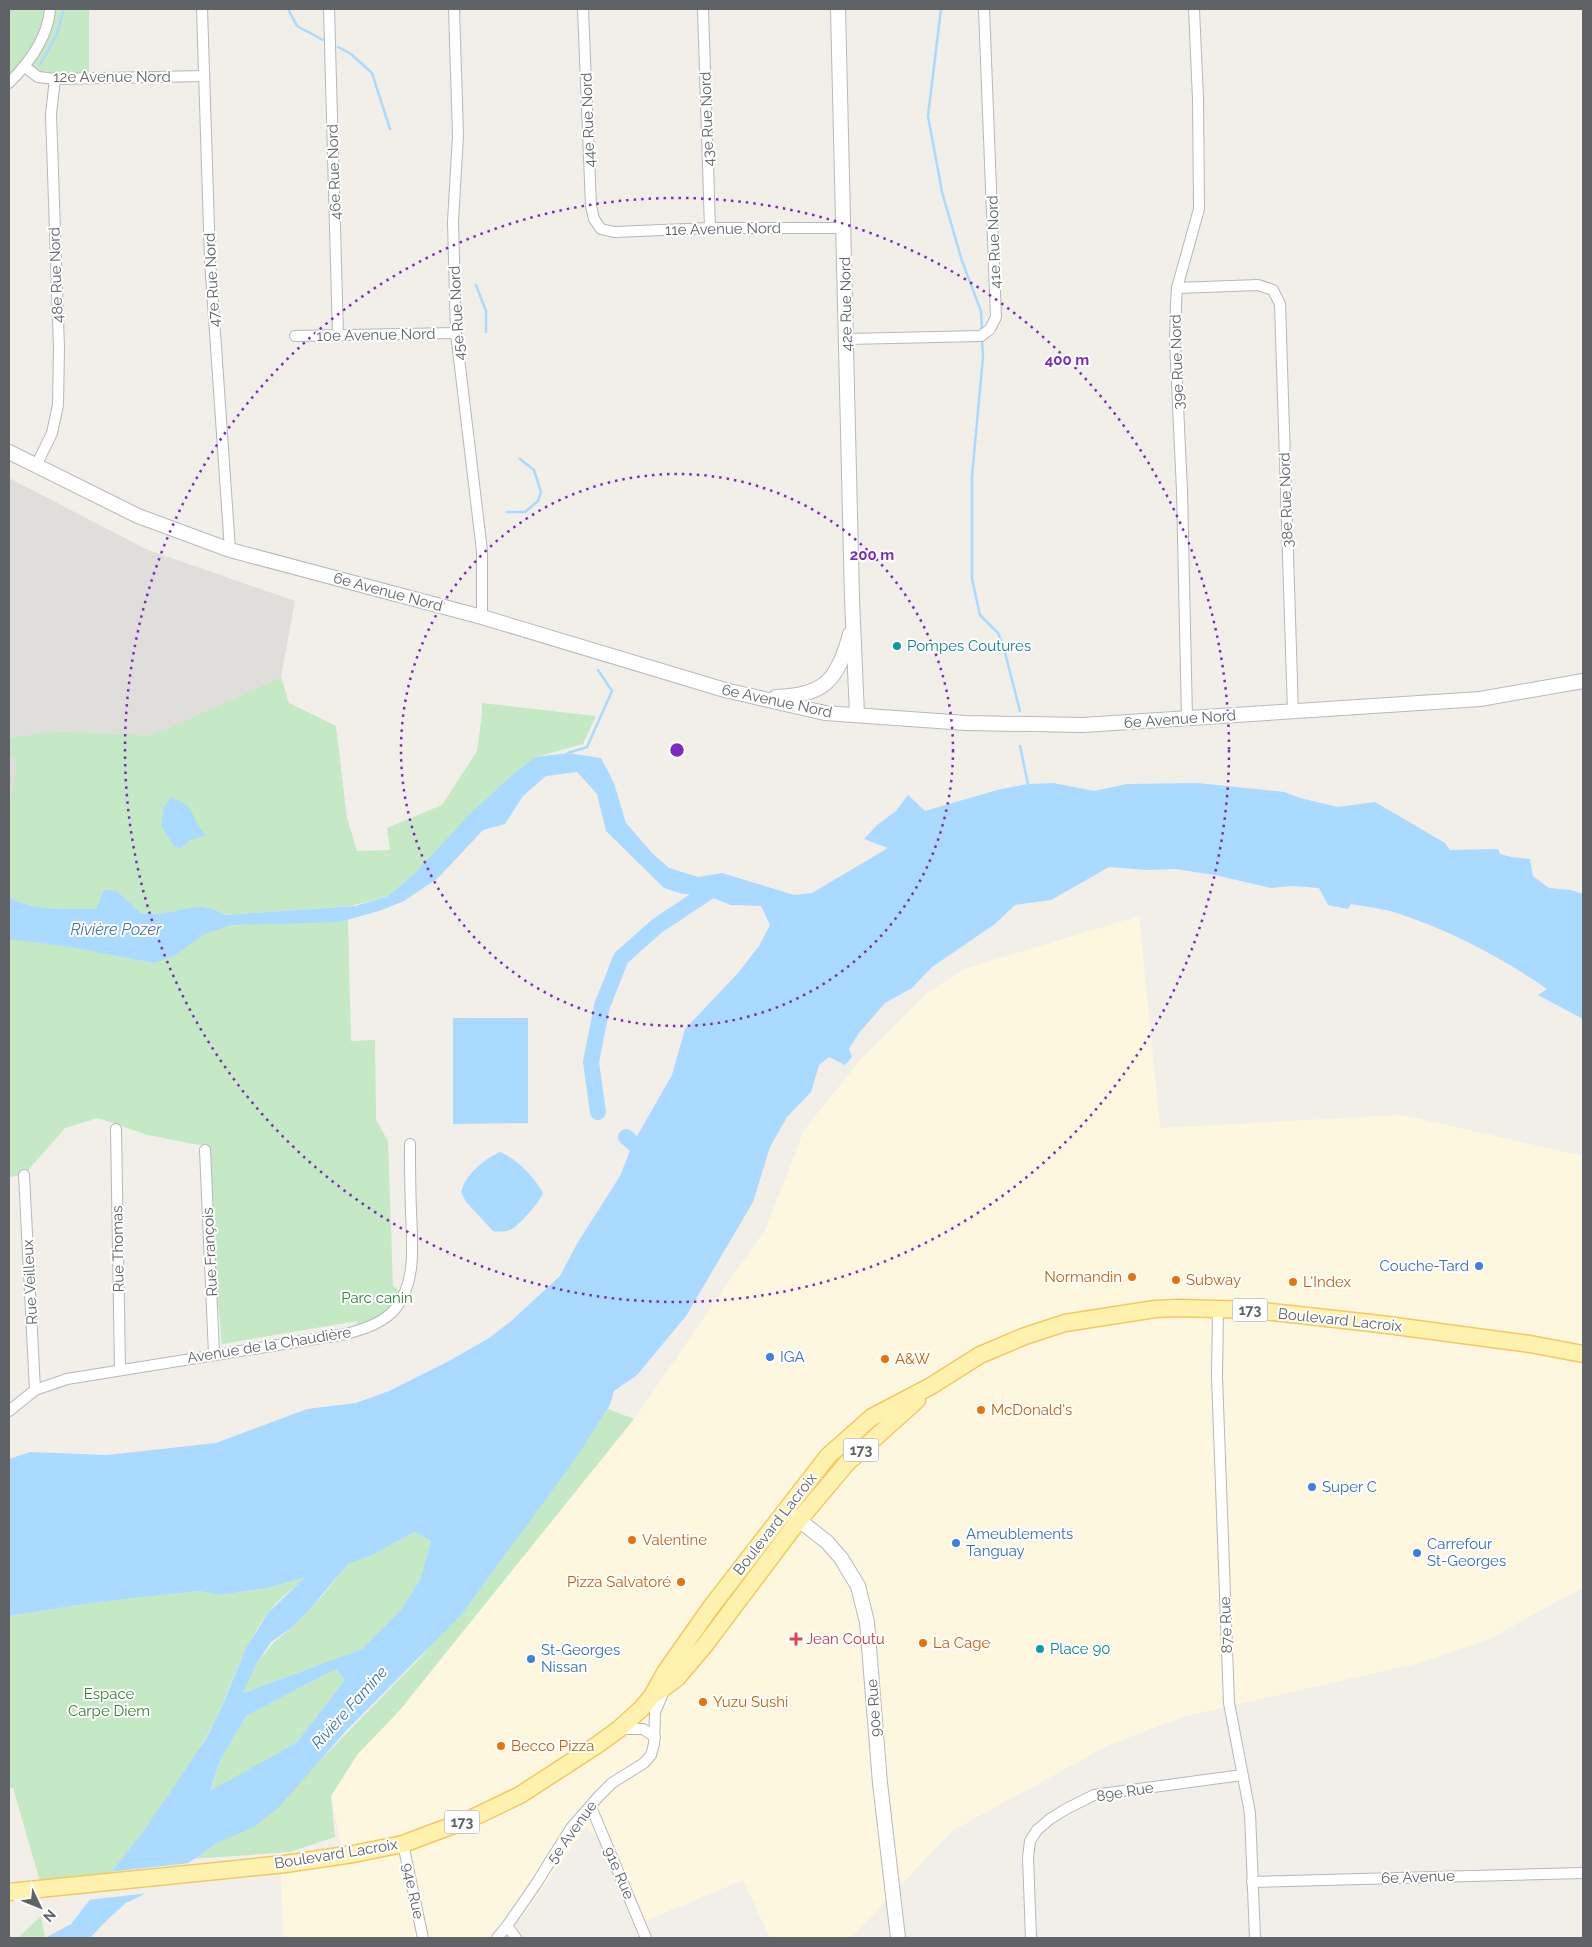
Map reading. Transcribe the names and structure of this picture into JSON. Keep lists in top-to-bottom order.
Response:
{
  "streets": {
    "main road": [
      "42e Rue Nord",
      "6e Avenue Nord",
      "173",
      "Boulevard Lacroix",
      "90e Rue"
    ],
    "street": [
      "12e Avenue Nord",
      "43e Rue Nord",
      "44e Rue Nord",
      "46e Rue Nord",
      "11e Avenue Nord",
      "41e Rue Nord",
      "48e Rue Nord",
      "47e Rue Nord",
      "45e Rue Nord",
      "10e Avenue Nord",
      "39e Rue Nord",
      "38e Rue Nord",
      "Rue Thomas",
      "Rue François",
      "Rue Veilleux",
      "Avenue de la Chaudière",
      "87e Rue",
      "89e Rue",
      "5e Avenue",
      "91e Rue",
      "6e Avenue",
      "94e Rue"
    ]
  },
  "crossings": [
    ["12e Avenue Nord", "48e Rue Nord"],
    ["12e Avenue Nord", "47e Rue Nord"],
    ["43e Rue Nord", "11e Avenue Nord"],
    ["44e Rue Nord", "11e Avenue Nord"],
    ["46e Rue Nord", "10e Avenue Nord"],
    ["11e Avenue Nord", "42e Rue Nord"],
    ["41e Rue Nord", "42e Rue Nord"],
    ["48e Rue Nord", "6e Avenue Nord"],
    ["47e Rue Nord", "6e Avenue Nord"],
    ["42e Rue Nord", "6e Avenue Nord"],
    ["45e Rue Nord", "10e Avenue Nord"],
    ["45e Rue Nord", "6e Avenue Nord"],
    ["39e Rue Nord", "38e Rue Nord"],
    ["39e Rue Nord", "6e Avenue Nord"],
    ["38e Rue Nord", "6e Avenue Nord"],
    ["Rue Thomas", "Avenue de la Chaudière"],
    ["Rue François", "Avenue de la Chaudière"],
    ["Rue Veilleux", "Avenue de la Chaudière"],
    ["Boulevard Lacroix", "87e Rue"],
    ["Boulevard Lacroix", "90e Rue"],
    ["Boulevard Lacroix", "5e Avenue"],
    ["Boulevard Lacroix", "94e Rue"],
    ["87e Rue", "89e Rue"],
    ["87e Rue", "6e Avenue"],
    ["5e Avenue", "91e Rue"]
  ],
  "water": ["Rivière Pozer", "Rivière Famine"],
  "parks": ["Parc canin", "Espace Carpe Diem"],
  "places": {
    "other": [
      "Pompes Coutures",
      "Couche-Tard",
      "Normandin",
      "Subway",
      "L'Index",
      "IGA",
      "A&W",
      "McDonald's",
      "Super C",
      "Valentine",
      "Ameublements Tanguay",
      "Carrefour St-Georges",
      "Pizza Salvatoré",
      "La Cage",
      "Place 90",
      "St-Georges Nissan",
      "Yuzu Sushi",
      "Becco Pizza"
    ],
    "health": ["Jean Coutu"]
  },
  "north": "bottom right",
  "rings": ["400 m", "200 m"]
}
